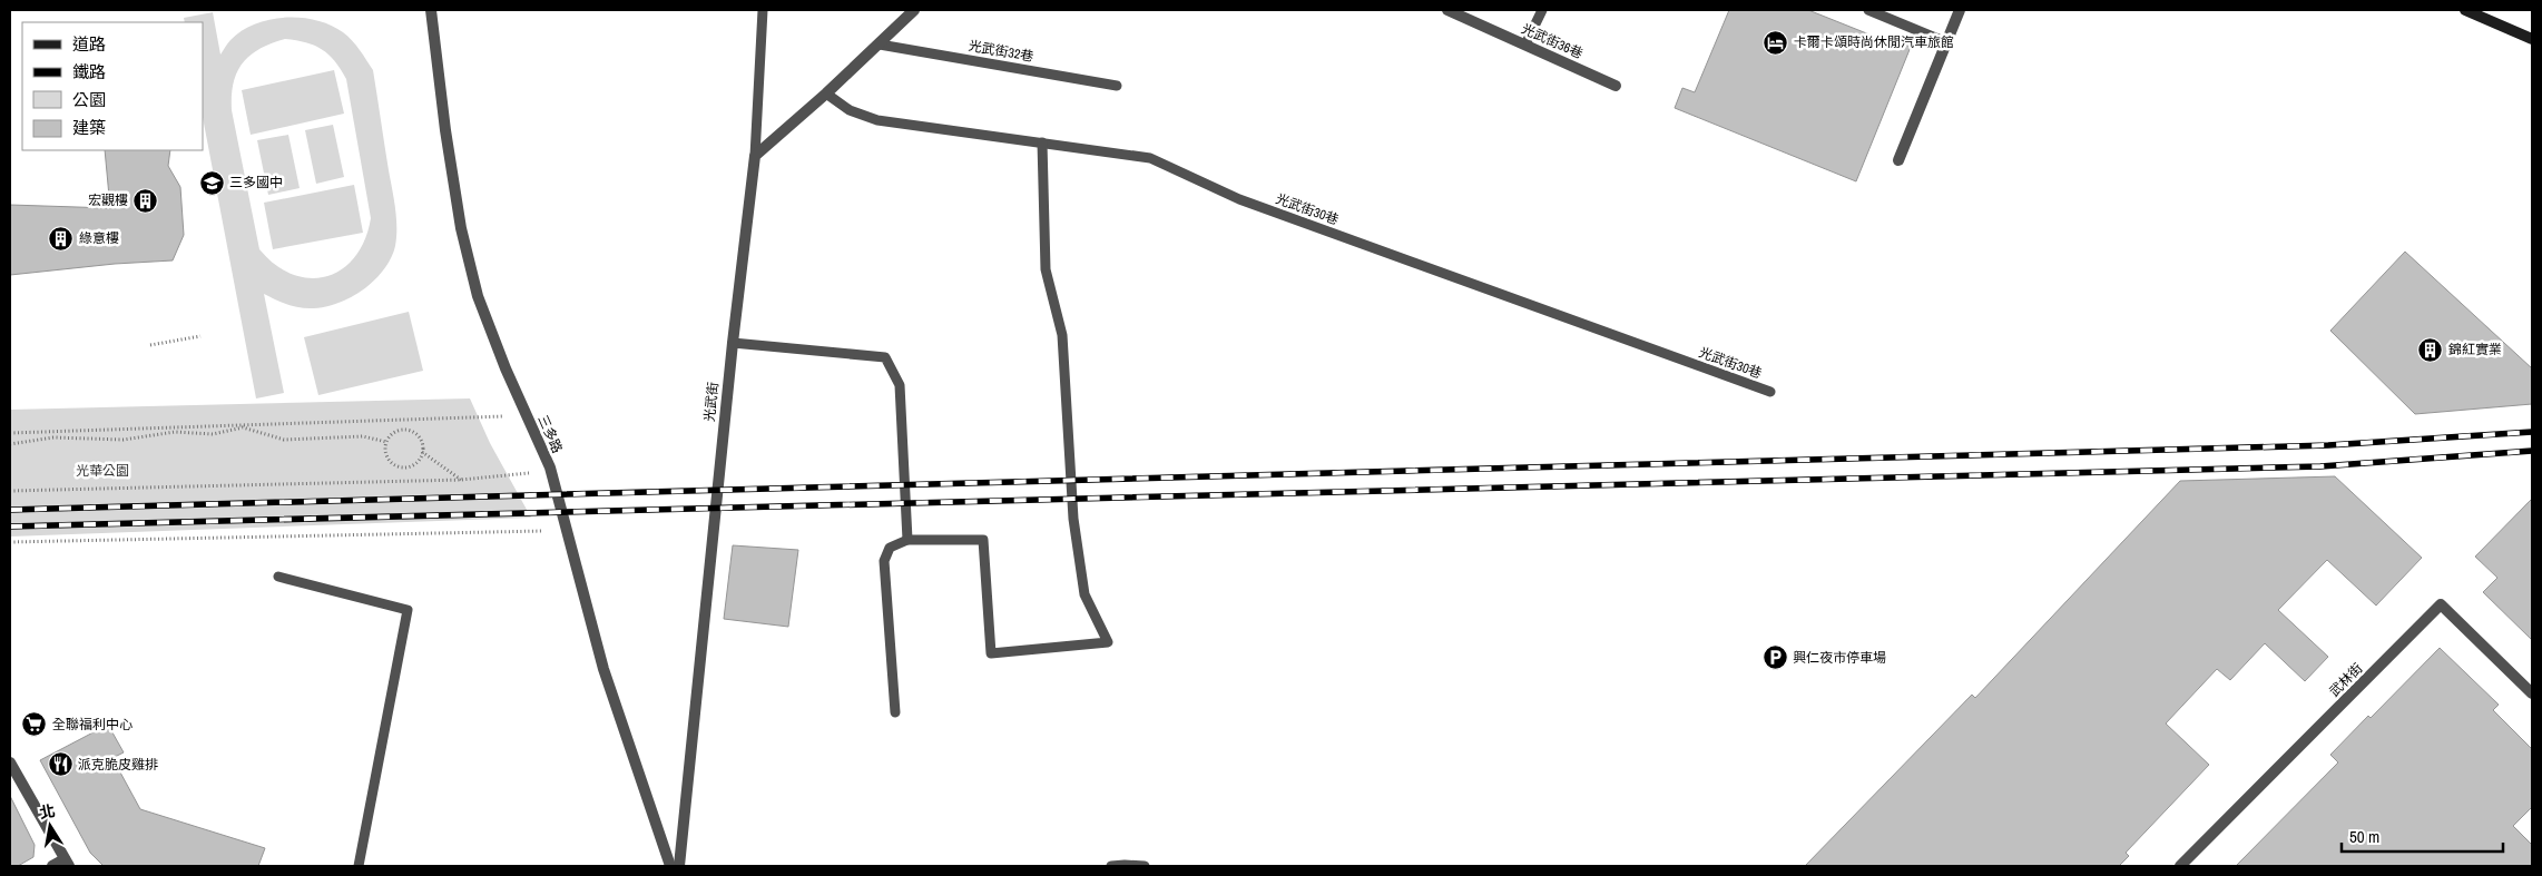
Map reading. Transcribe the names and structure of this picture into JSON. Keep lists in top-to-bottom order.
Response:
{
  "streets": {
    "street": [
      "光武街36巷",
      "光武街",
      "三多路",
      "武林街"
    ],
    "lane": ["光武街32巷", "光武街30巷"]
  },
  "parks": ["光華公園"],
  "places": {
    "hotel": ["卡爾卡頌時尚休閒汽車旅館"],
    "school or university": ["三多國中"],
    "building": ["宏觀樓", "綠意樓", "錦紅實業"],
    "parking": ["興仁夜市停車場"],
    "supermarket": ["全聯福利中心"],
    "restaurant": ["派克脆皮雞排"]
  },
  "legend": [
    "道路",
    "鐵路",
    "公園",
    "建築"
  ],
  "scale_bar": "50 m",
  "north": "top"
}
